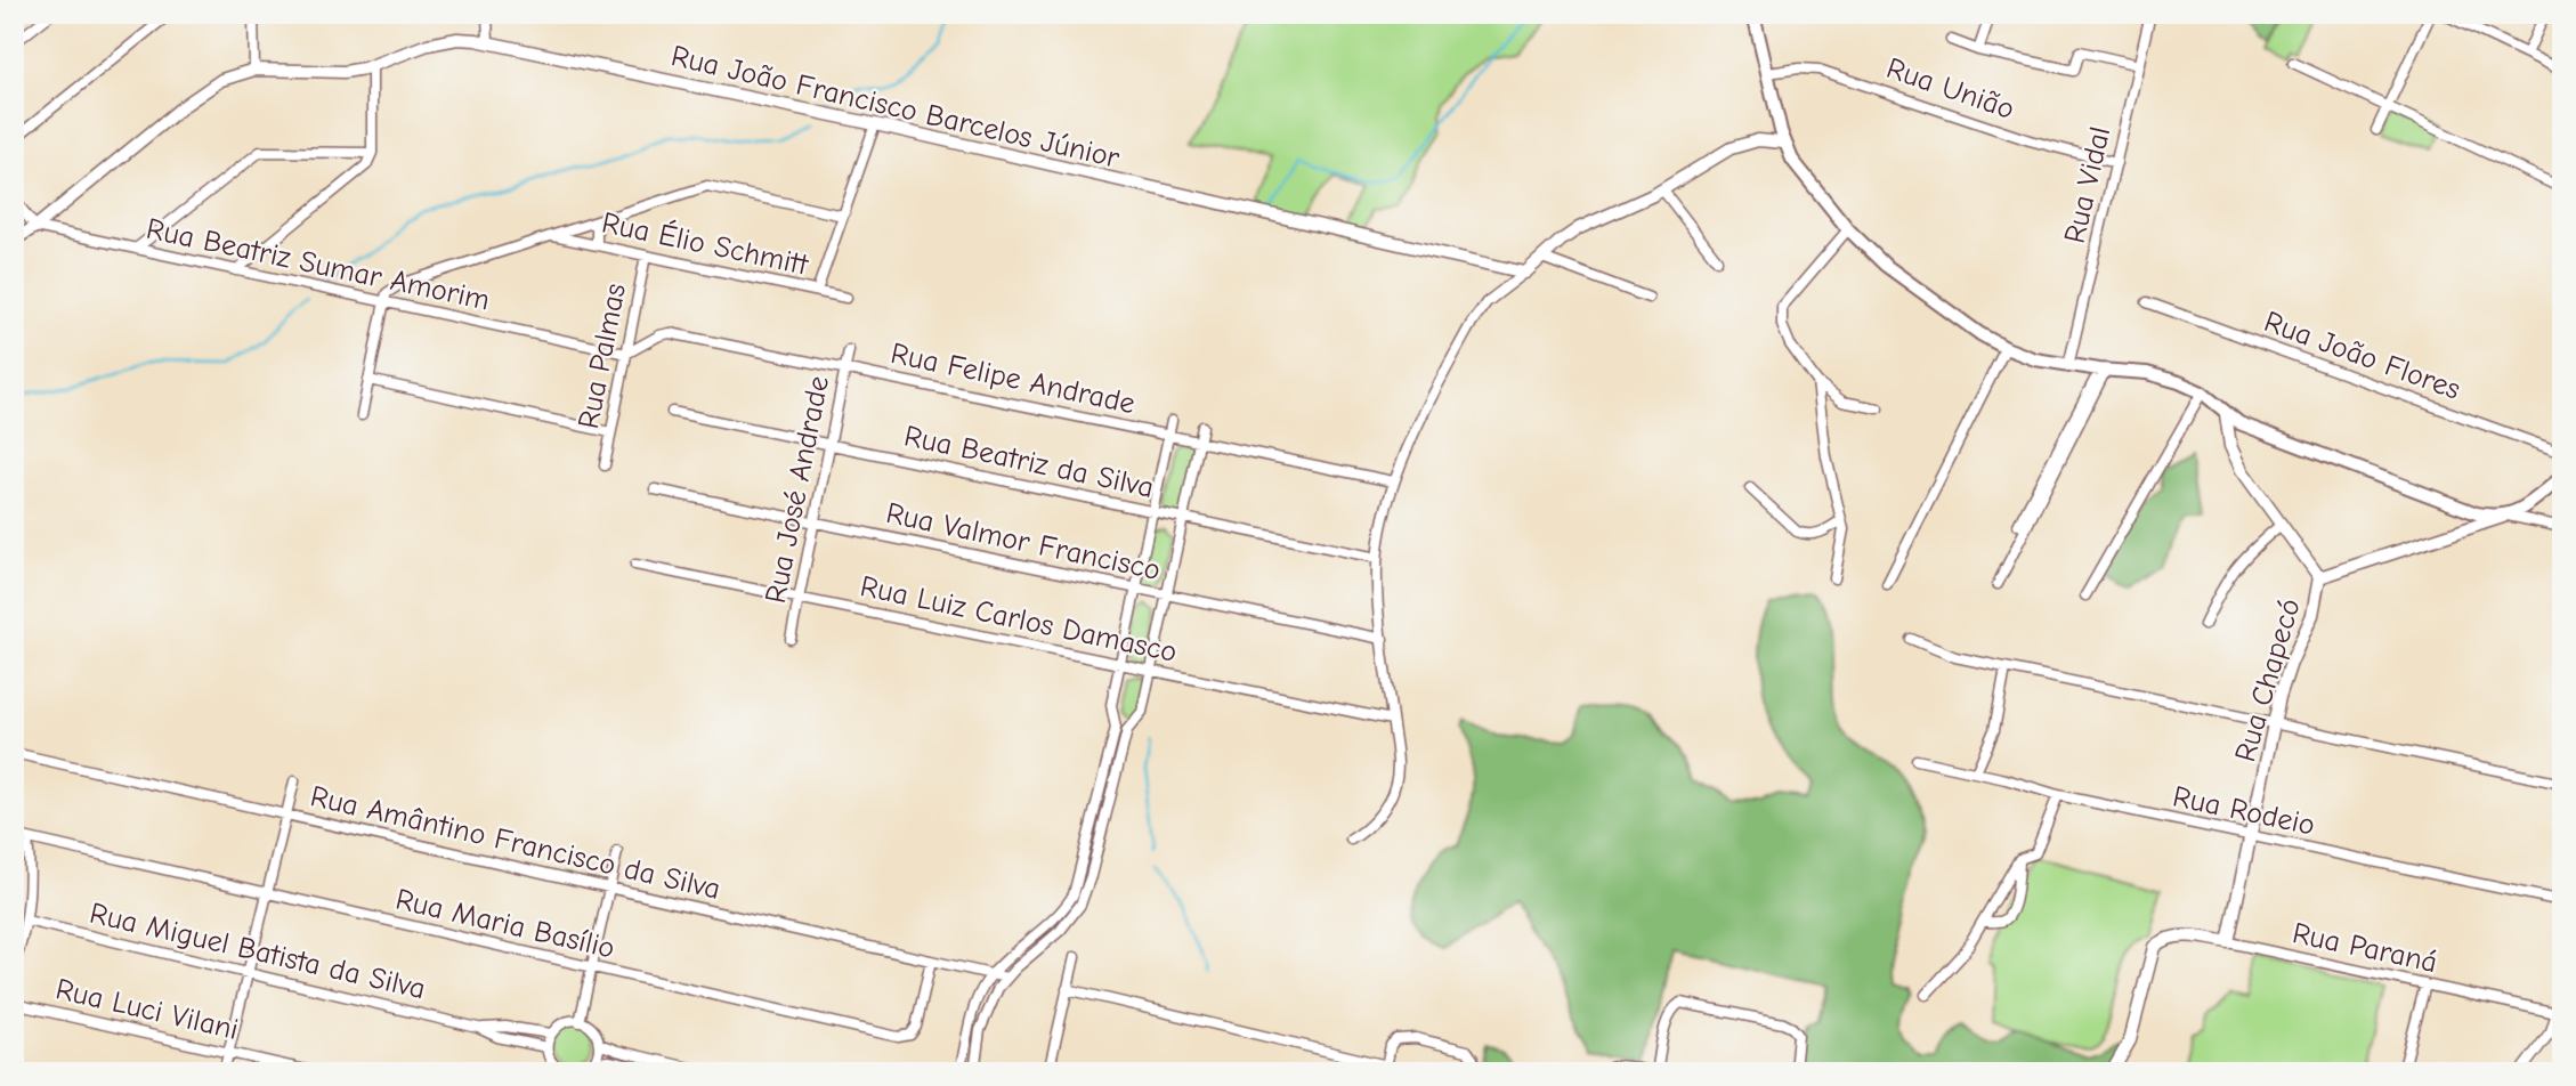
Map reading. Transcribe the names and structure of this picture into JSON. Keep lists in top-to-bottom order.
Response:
{
  "streets": {
    "street": [
      "Rua União",
      "Rua João Francisco Barcelos Júnior",
      "Rua Vidal",
      "Rua Élio Schmitt",
      "Rua Beatriz Sumar Amorim",
      "Rua João Flores",
      "Rua Palmas",
      "Rua Felipe Andrade",
      "Rua Beatriz da Silva",
      "Rua José Andrade",
      "Rua Valmor Francisco",
      "Rua Luiz Carlos Damasco",
      "Rua Chapecó",
      "Rua Rodeio",
      "Rua Amântino Francisco da Silva",
      "Rua Maria Basílio",
      "Rua Paraná",
      "Rua Miguel Batista da Silva",
      "Rua Luci Vilani"
    ]
  },
  "crossings": [
    ["Rua União", "Rua Vidal"],
    ["Rua João Francisco Barcelos Júnior", "Rua Beatriz Sumar Amorim"],
    ["Rua Élio Schmitt", "Rua Palmas"],
    ["Rua Beatriz Sumar Amorim", "Rua Palmas"],
    ["Rua Beatriz Sumar Amorim", "Rua Felipe Andrade"],
    ["Rua Palmas", "Rua Felipe Andrade"],
    ["Rua Felipe Andrade", "Rua José Andrade"],
    ["Rua Beatriz da Silva", "Rua José Andrade"],
    ["Rua José Andrade", "Rua Valmor Francisco"],
    ["Rua José Andrade", "Rua Luiz Carlos Damasco"],
    ["Rua Chapecó", "Rua Rodeio"],
    ["Rua Chapecó", "Rua Paraná"],
    ["Rua Amântino Francisco da Silva", "Rua Maria Basílio"]
  ]
}
